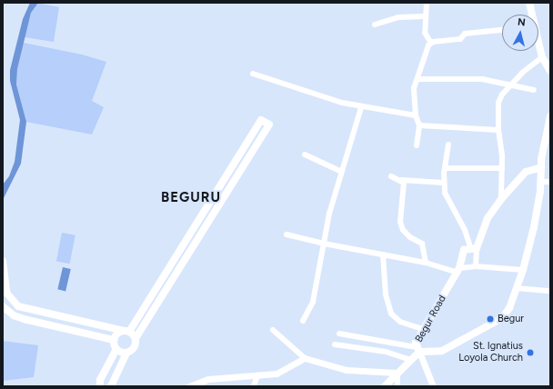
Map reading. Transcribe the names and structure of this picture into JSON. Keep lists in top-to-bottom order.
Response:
{
  "streets": {
    "main road": ["Begur Road"]
  },
  "districts": ["BEGURU"],
  "places": ["Begur", "St. Ignatius Loyola Church"],
  "north": "top"
}
